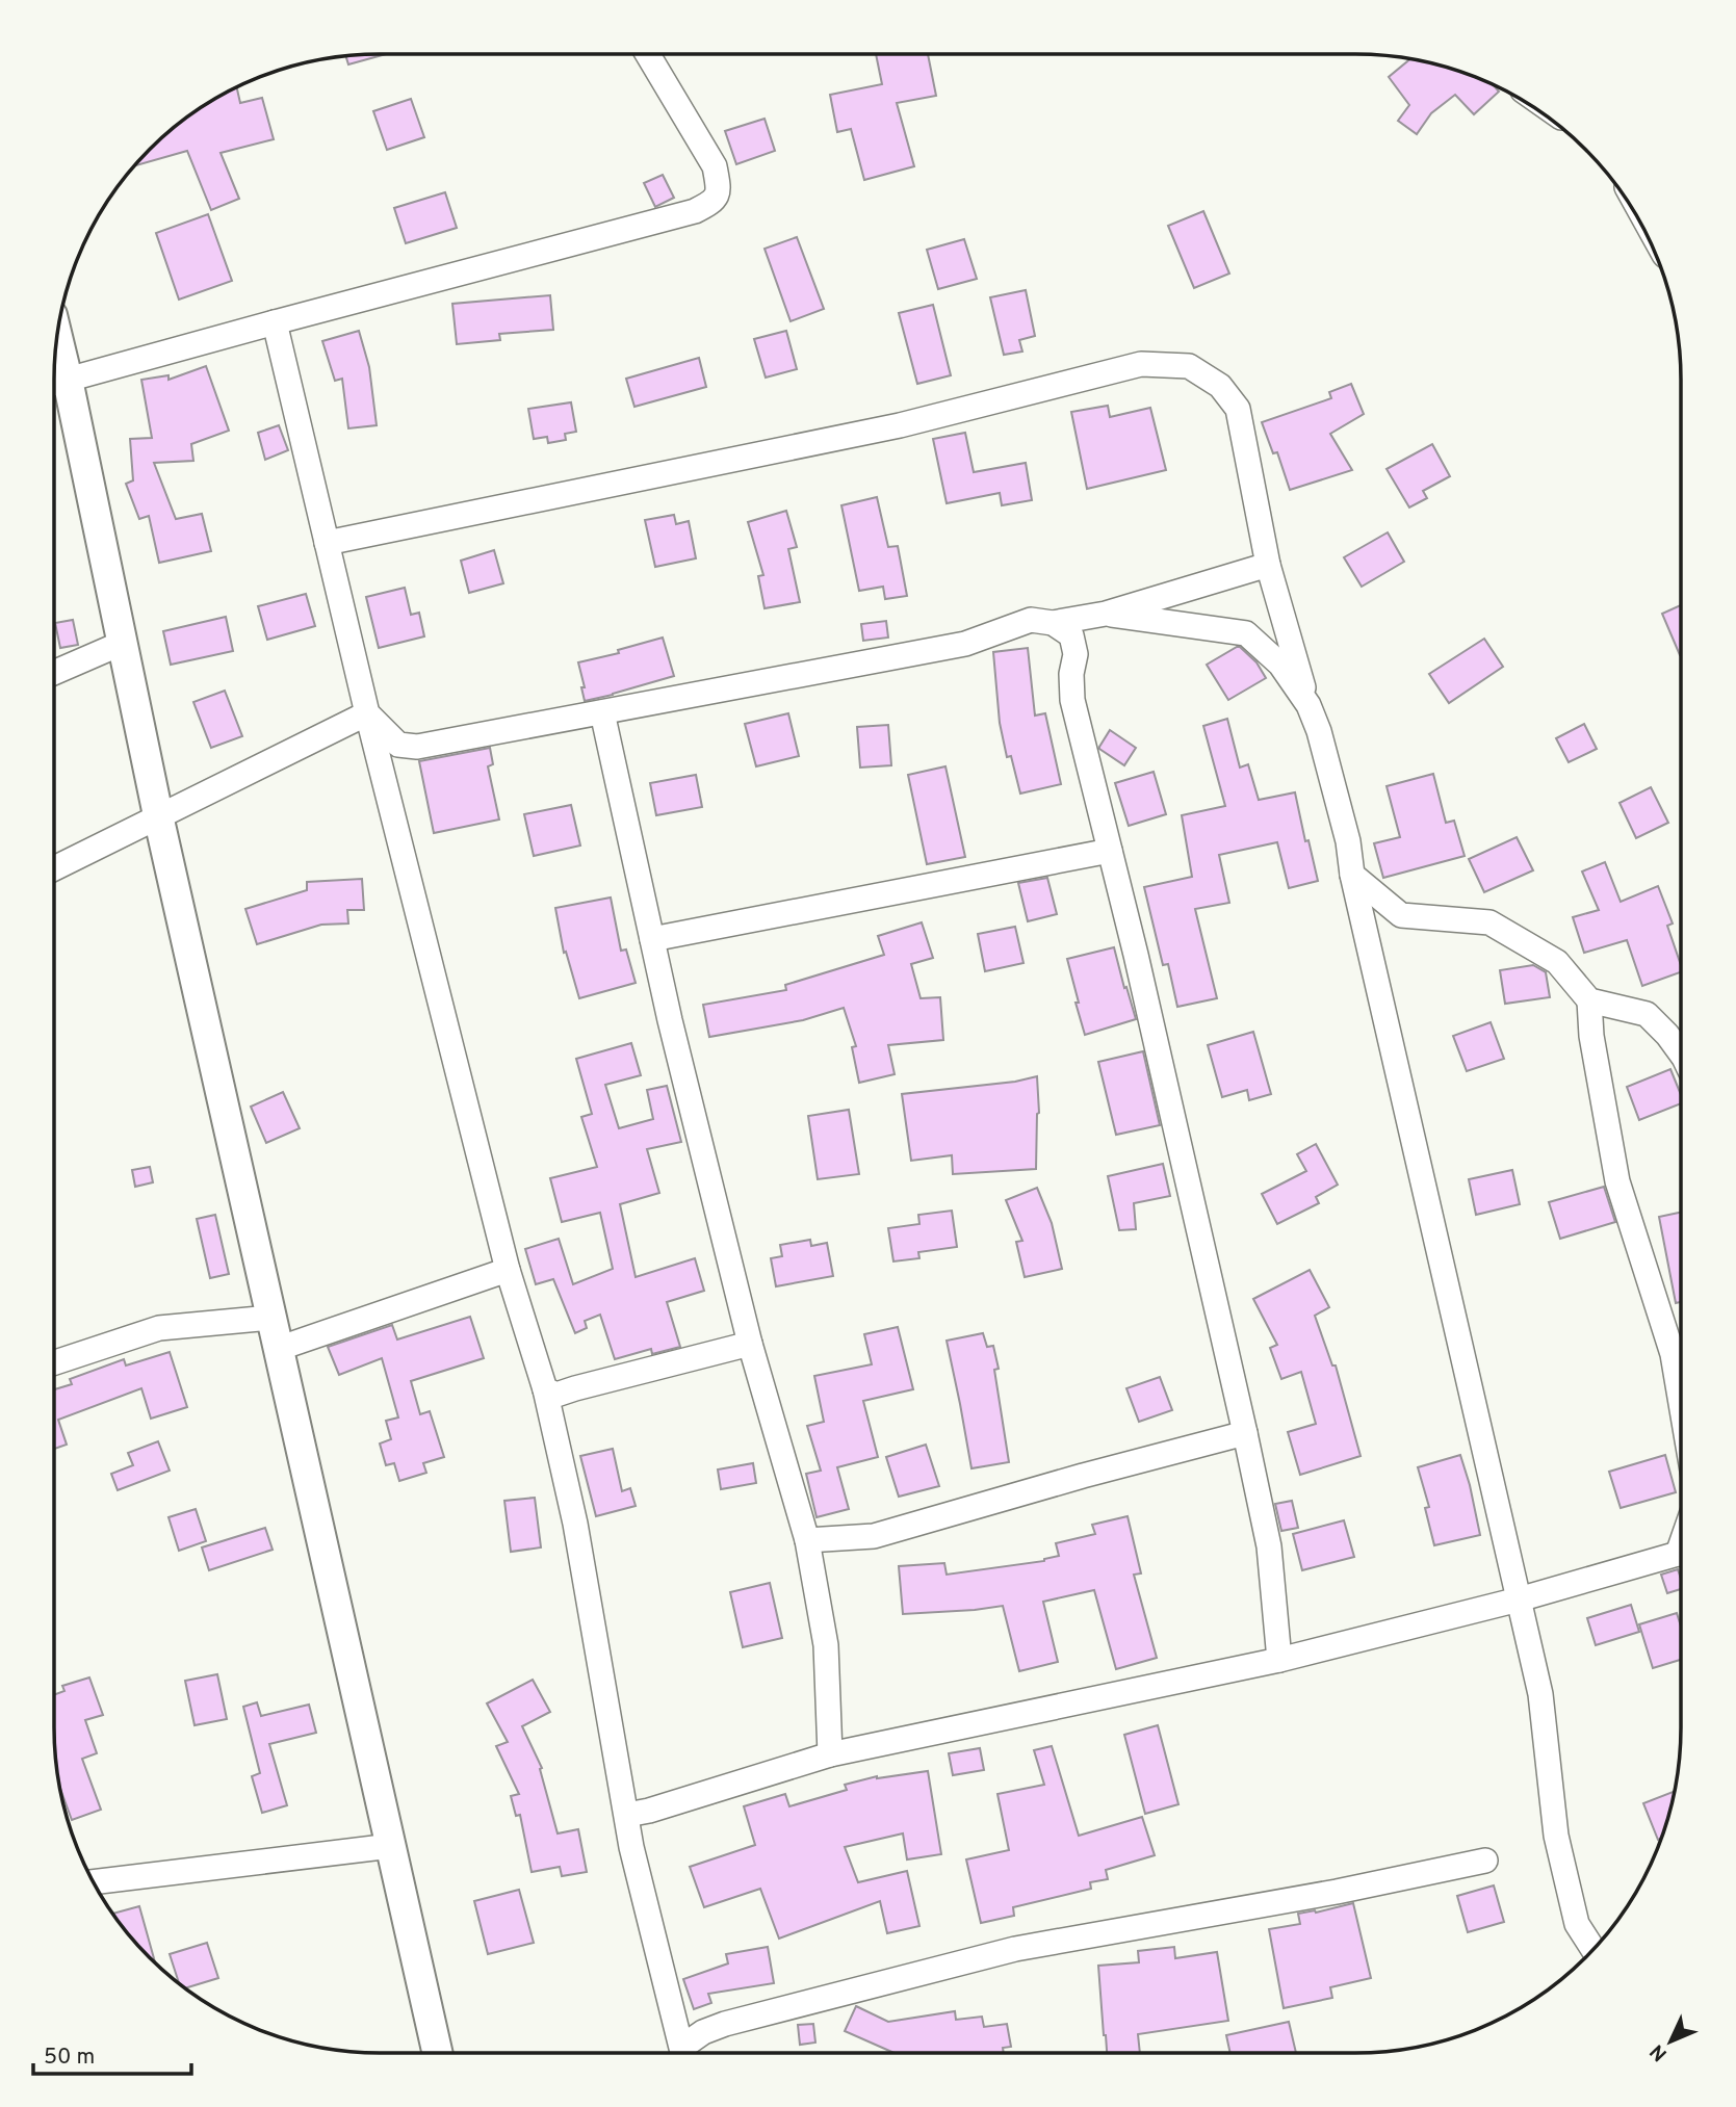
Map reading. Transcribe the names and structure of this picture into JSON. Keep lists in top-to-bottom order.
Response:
{
  "scale_bar": "50 m",
  "north": "bottom left"
}
